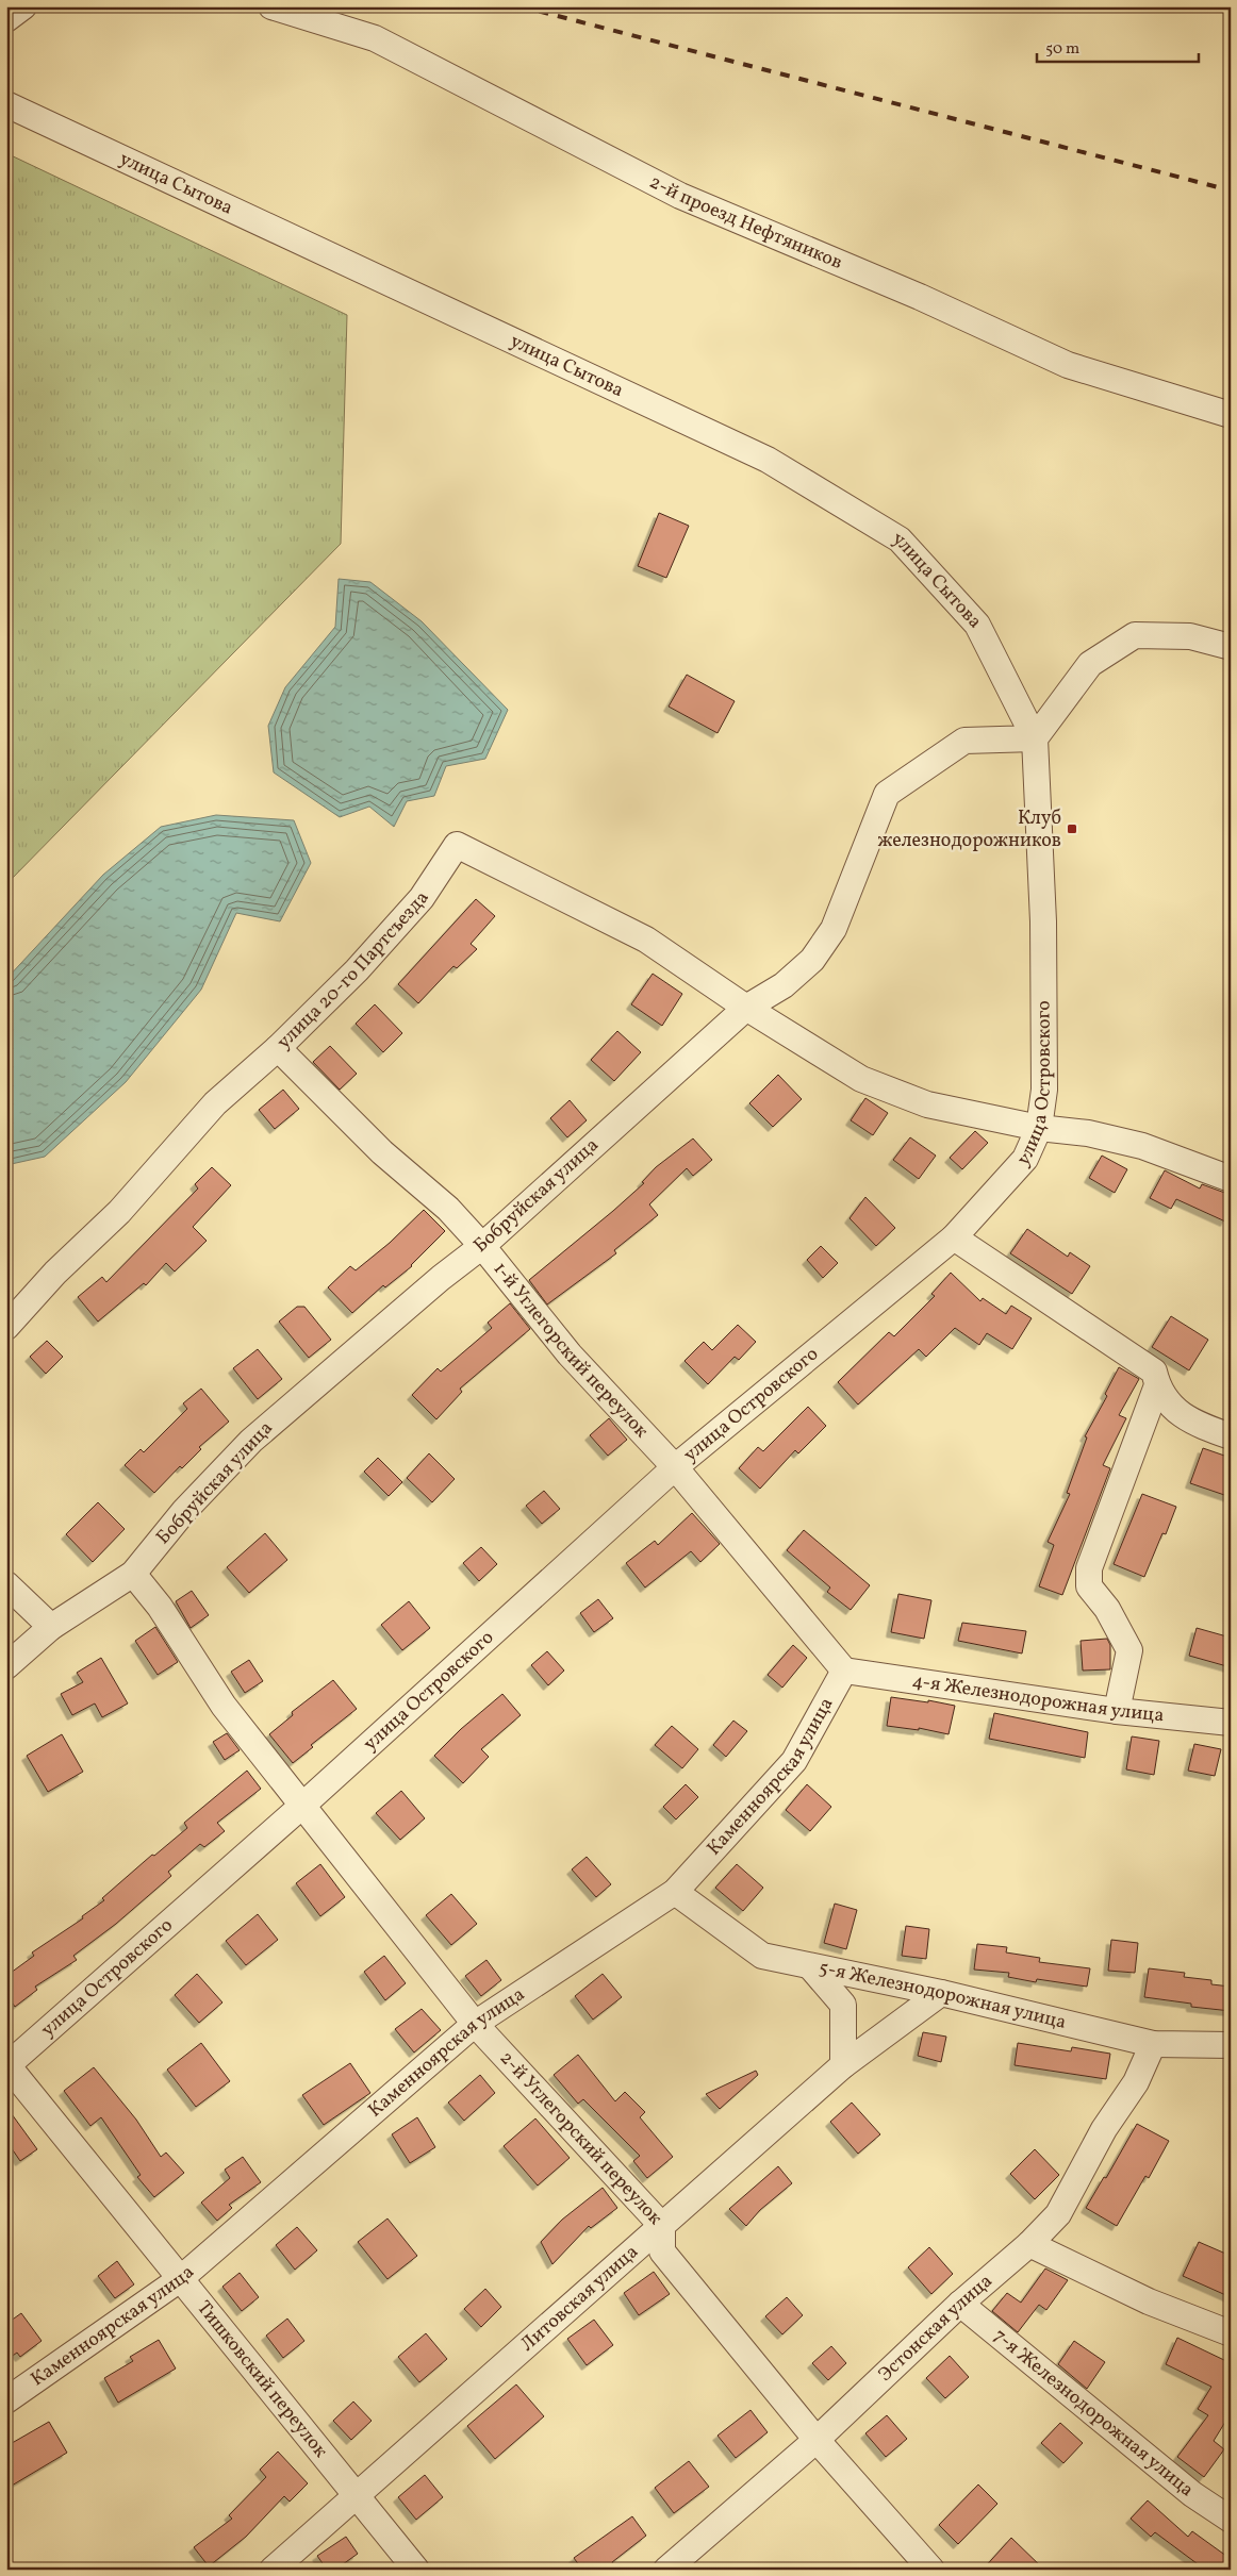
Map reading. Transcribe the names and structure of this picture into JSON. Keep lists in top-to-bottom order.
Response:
{
  "streets": {
    "street": [
      "улица Сытова",
      "2-й проезд Нефтяников",
      "улица 20-го Партсъезда",
      "улица Островского",
      "Бобруйская улица",
      "1-й Углегорский переулок",
      "4-я Железнодорожная улица",
      "Каменноярская улица",
      "5-я Железнодорожная улица",
      "2-й Углегорский переулок",
      "Литовская улица",
      "Эстонская улица",
      "Тишковский переулок",
      "7-я Железнодорожная улица"
    ]
  },
  "crossings": [
    ["улица Сытова", "улица Островского"],
    ["улица Сытова", "Бобруйская улица"],
    ["улица 20-го Партсъезда", "Бобруйская улица"],
    ["улица 20-го Партсъезда", "1-й Углегорский переулок"],
    ["улица Островского", "Бобруйская улица"],
    ["улица Островского", "1-й Углегорский переулок"],
    ["улица Островского", "2-й Углегорский переулок"],
    ["улица Островского", "Тишковский переулок"],
    ["Бобруйская улица", "1-й Углегорский переулок"],
    ["Бобруйская улица", "2-й Углегорский переулок"],
    ["1-й Углегорский переулок", "4-я Железнодорожная улица"],
    ["1-й Углегорский переулок", "Каменноярская улица"],
    ["4-я Железнодорожная улица", "Каменноярская улица"],
    ["Каменноярская улица", "5-я Железнодорожная улица"],
    ["Каменноярская улица", "2-й Углегорский переулок"],
    ["Каменноярская улица", "Тишковский переулок"],
    ["5-я Железнодорожная улица", "Литовская улица"],
    ["5-я Железнодорожная улица", "Эстонская улица"],
    ["2-й Углегорский переулок", "Литовская улица"],
    ["2-й Углегорский переулок", "Эстонская улица"],
    ["Литовская улица", "Тишковский переулок"],
    ["Эстонская улица", "7-я Железнодорожная улица"]
  ],
  "places": {
    "transit": ["Клуб железнодорожников"]
  },
  "scale_bar": "50 m"
}
